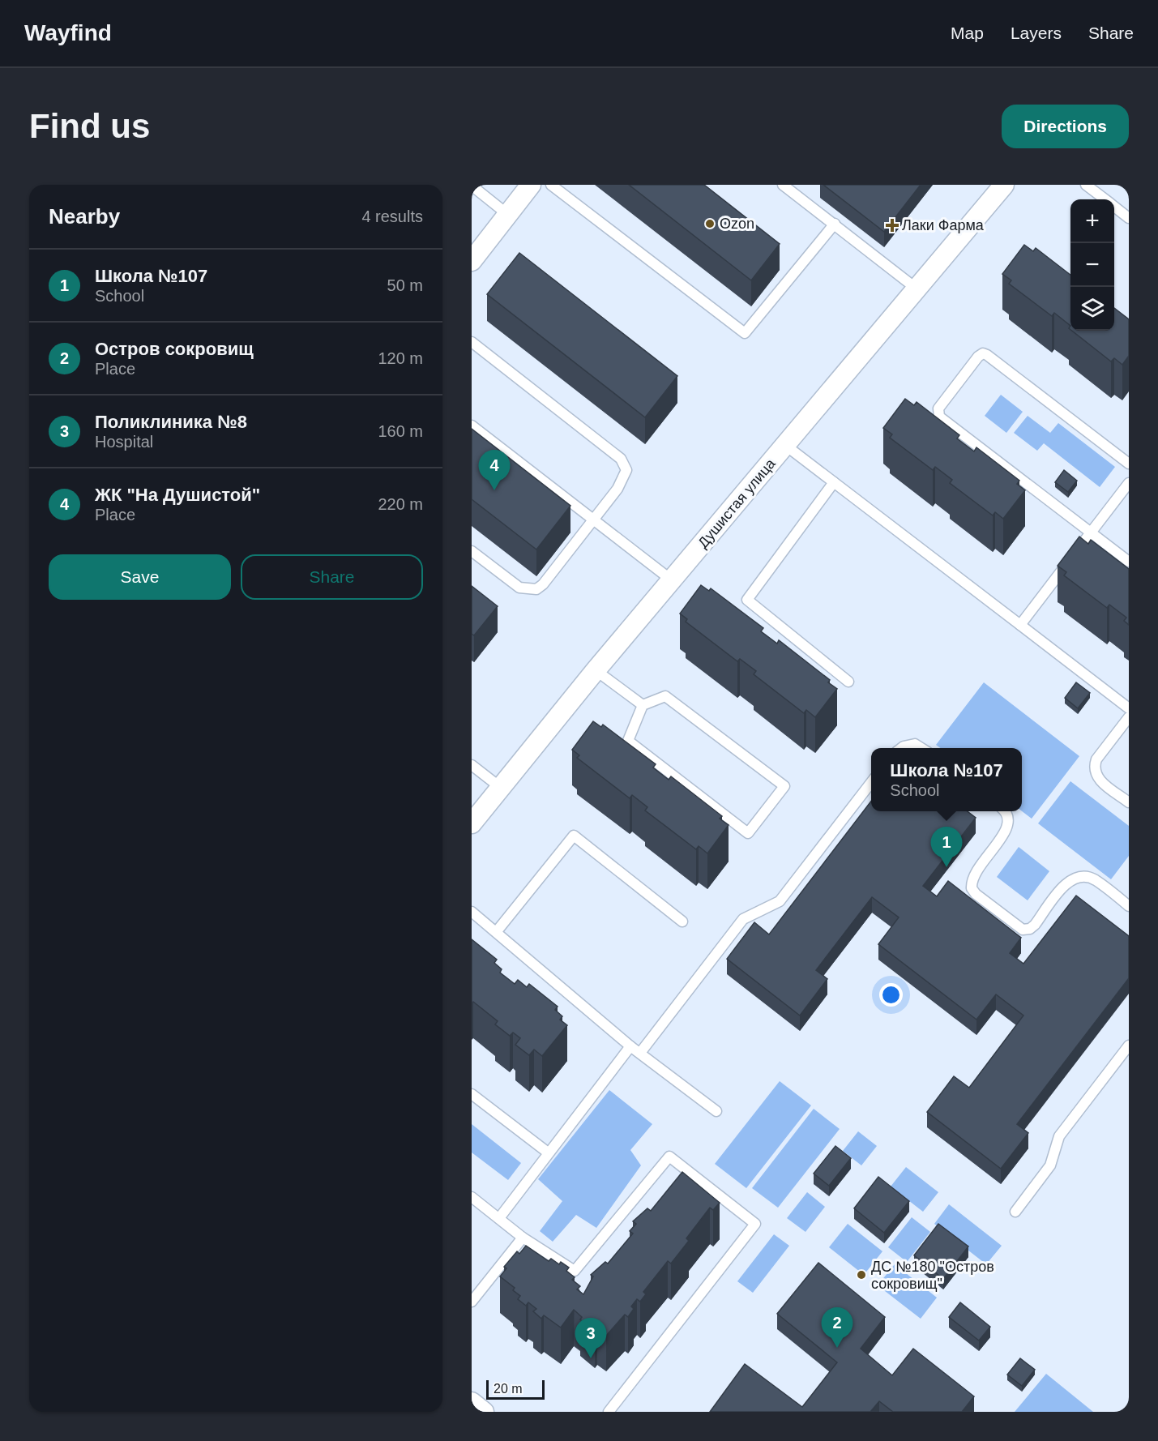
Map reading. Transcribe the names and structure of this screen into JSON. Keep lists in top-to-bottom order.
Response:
{
  "streets": {
    "street": ["Душистая улица"]
  },
  "places": {
    "other": ["Ozon", "ДС №180 \"Остров сокровищ\""],
    "health": ["Лаки Фарма"]
  },
  "scale_bar": "20 m",
  "page": {
    "header": "Wayfind",
    "nav": ["Map", "Layers", "Share"],
    "buttons": [
      "Directions",
      ["Save", "Share"]
    ],
    "title": "Find us",
    "heading": ["Nearby", "4 results"],
    "map_buttons": ["+", "−"],
    "list": [
      {
        "mark": "1",
        "name": "Школа №107",
        "note": "School",
        "value": "50 m"
      },
      {
        "mark": "2",
        "name": "Остров сокровищ",
        "note": "Place",
        "value": "120 m"
      },
      {
        "mark": "3",
        "name": "Поликлиника №8",
        "note": "Hospital",
        "value": "160 m"
      },
      {
        "mark": "4",
        "name": "ЖК \"На Душистой\"",
        "note": "Place",
        "value": "220 m"
      }
    ],
    "pins": [
      "4",
      "1",
      "2",
      "3"
    ],
    "popup": ["Школа №107", "School"],
    "scale": "20 m"
  }
}
